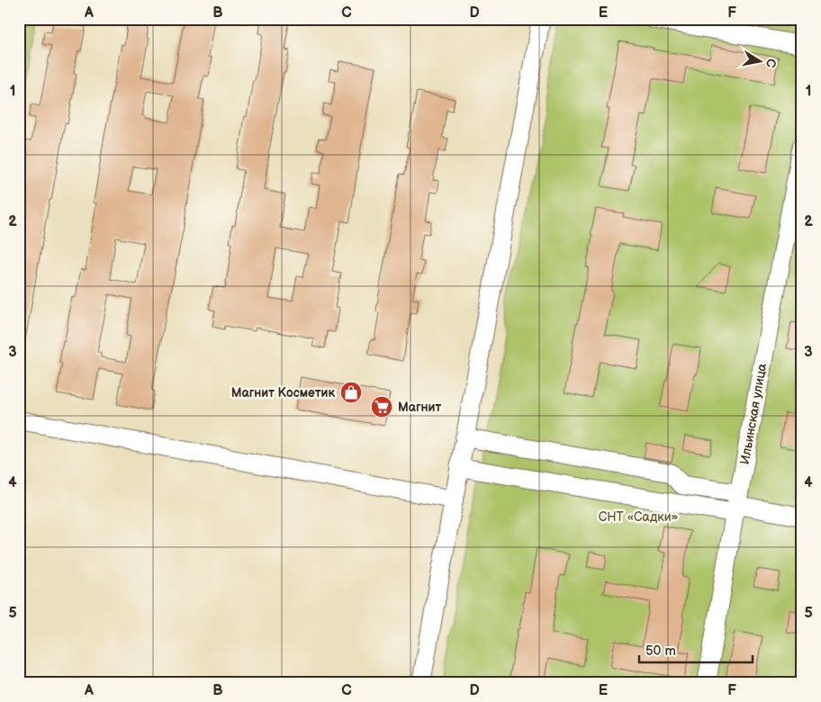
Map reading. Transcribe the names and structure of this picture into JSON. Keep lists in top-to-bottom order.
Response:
{
  "streets": {
    "street": ["Ильинская улица"]
  },
  "parks": ["СНТ «Садки»"],
  "places": {
    "shop": ["Магнит Косметик"],
    "supermarket": ["Магнит"]
  },
  "scale_bar": "50 m",
  "north": "right",
  "grid": {
    "columns": [
      "A",
      "B",
      "C",
      "D",
      "E",
      "F"
    ],
    "rows": [
      "1",
      "2",
      "3",
      "4",
      "5"
    ]
  }
}
